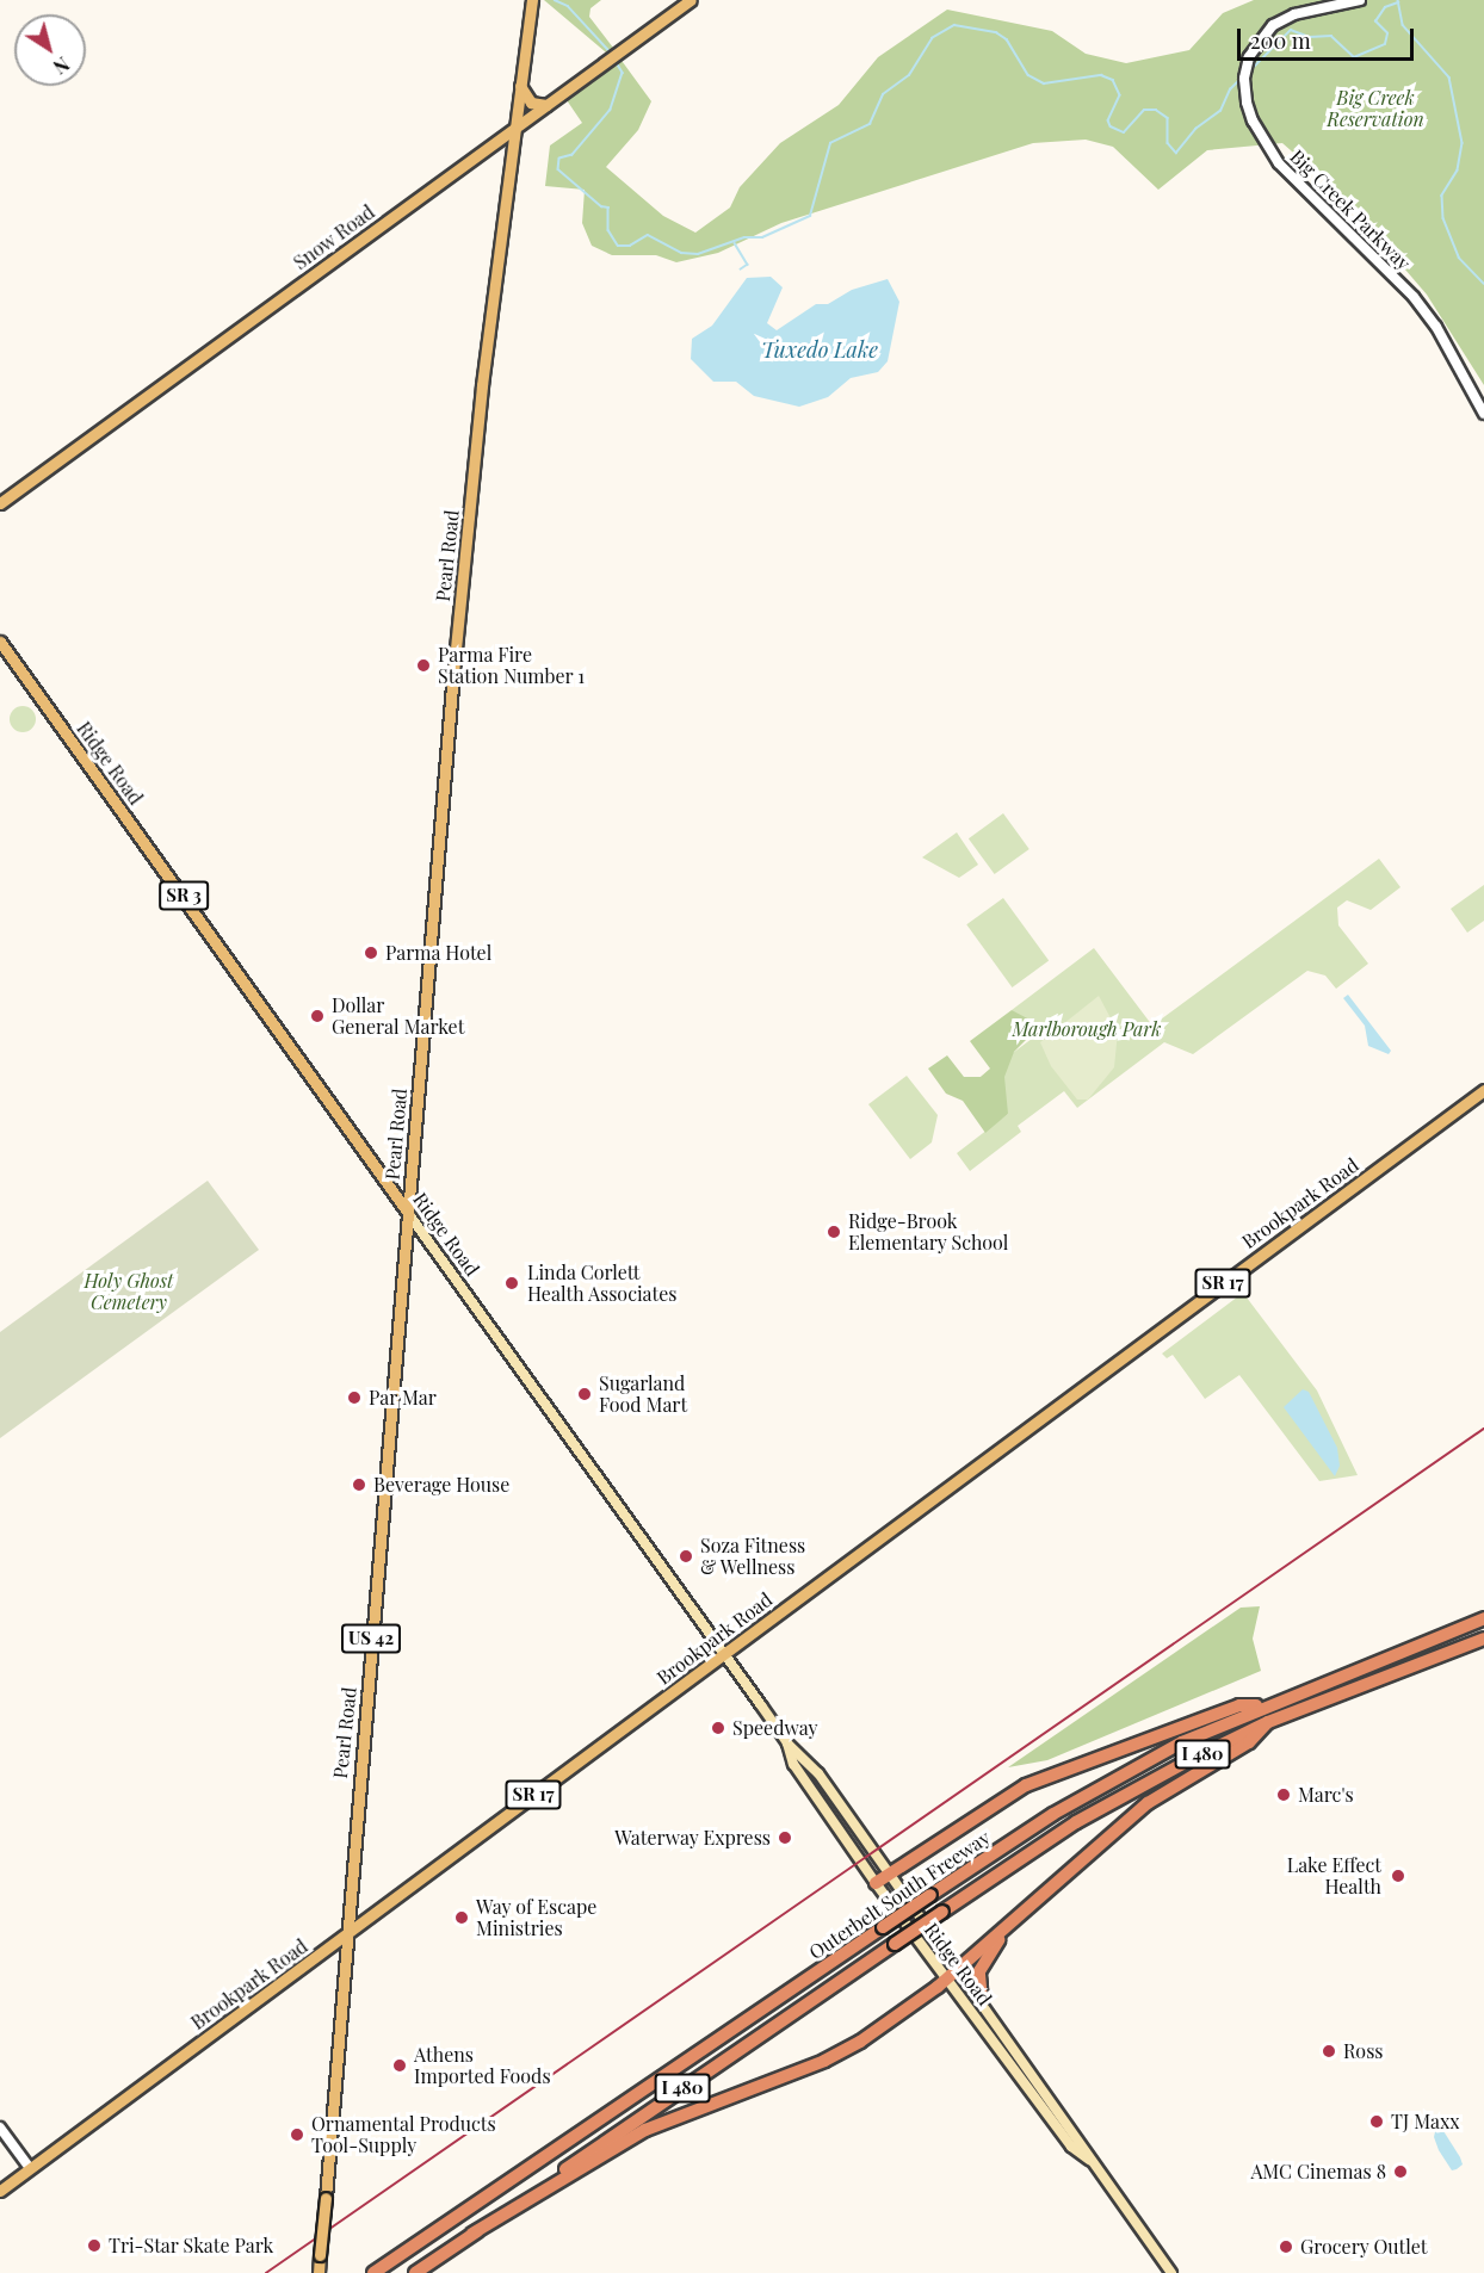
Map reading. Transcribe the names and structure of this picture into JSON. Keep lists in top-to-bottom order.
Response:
{
  "streets": {
    "highway": ["I 480", "Outerbelt South Freeway"],
    "main road": [
      "Snow Road",
      "Pearl Road",
      "Ridge Road",
      "SR 3",
      "Brookpark Road",
      "SR 17",
      "US 42"
    ],
    "street": ["Big Creek Parkway"]
  },
  "crossings": [
    ["Snow Road", "Pearl Road"],
    ["Pearl Road", "Ridge Road"],
    ["Pearl Road", "Brookpark Road"],
    ["Ridge Road", "Brookpark Road"]
  ],
  "water": ["Tuxedo Lake"],
  "parks": ["Big Creek Reservation", "Marlborough Park", "Holy Ghost Cemetery"],
  "places": [
    "Parma Fire Station Number 1",
    "Parma Hotel",
    "Dollar General Market",
    "Ridge-Brook Elementary School",
    "Linda Corlett Health Associates",
    "Sugarland Food Mart",
    "Par Mar",
    "Beverage House",
    "Soza Fitness & Wellness",
    "Speedway",
    "Marc's",
    "Waterway Express",
    "Lake Effect Health",
    "Way of Escape Ministries",
    "Ross",
    "Athens Imported Foods",
    "TJ Maxx",
    "Ornamental Products Tool-Supply",
    "AMC Cinemas 8",
    "Tri-Star Skate Park",
    "Grocery Outlet"
  ],
  "scale_bar": "200 m",
  "north": "bottom right"
}
